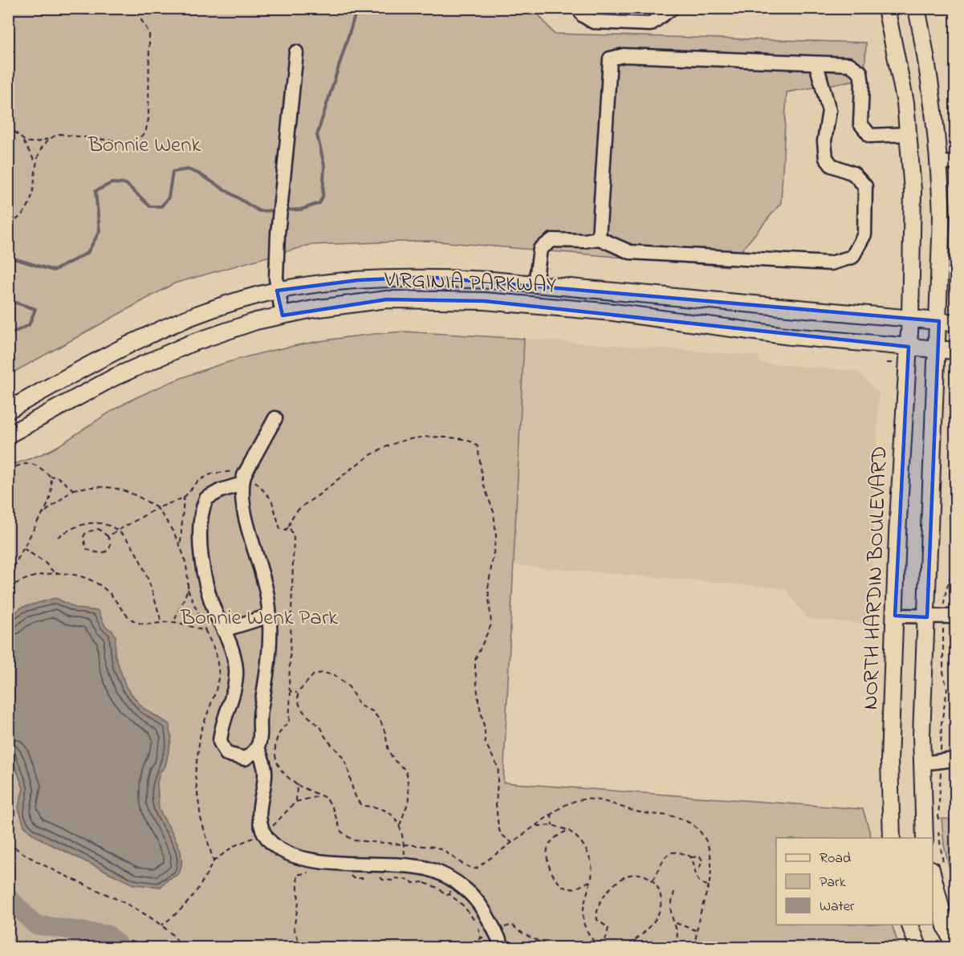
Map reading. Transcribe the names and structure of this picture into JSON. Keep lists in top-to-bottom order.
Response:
{
  "streets": {
    "main road": ["VIRGINIA PARKWAY", "NORTH HARDIN BOULEVARD"]
  },
  "crossings": [
    ["VIRGINIA PARKWAY", "NORTH HARDIN BOULEVARD"]
  ],
  "parks": ["Bonnie Wenk", "Bonnie Wenk Park"],
  "legend": ["Road", "Park", "Water"]
}
